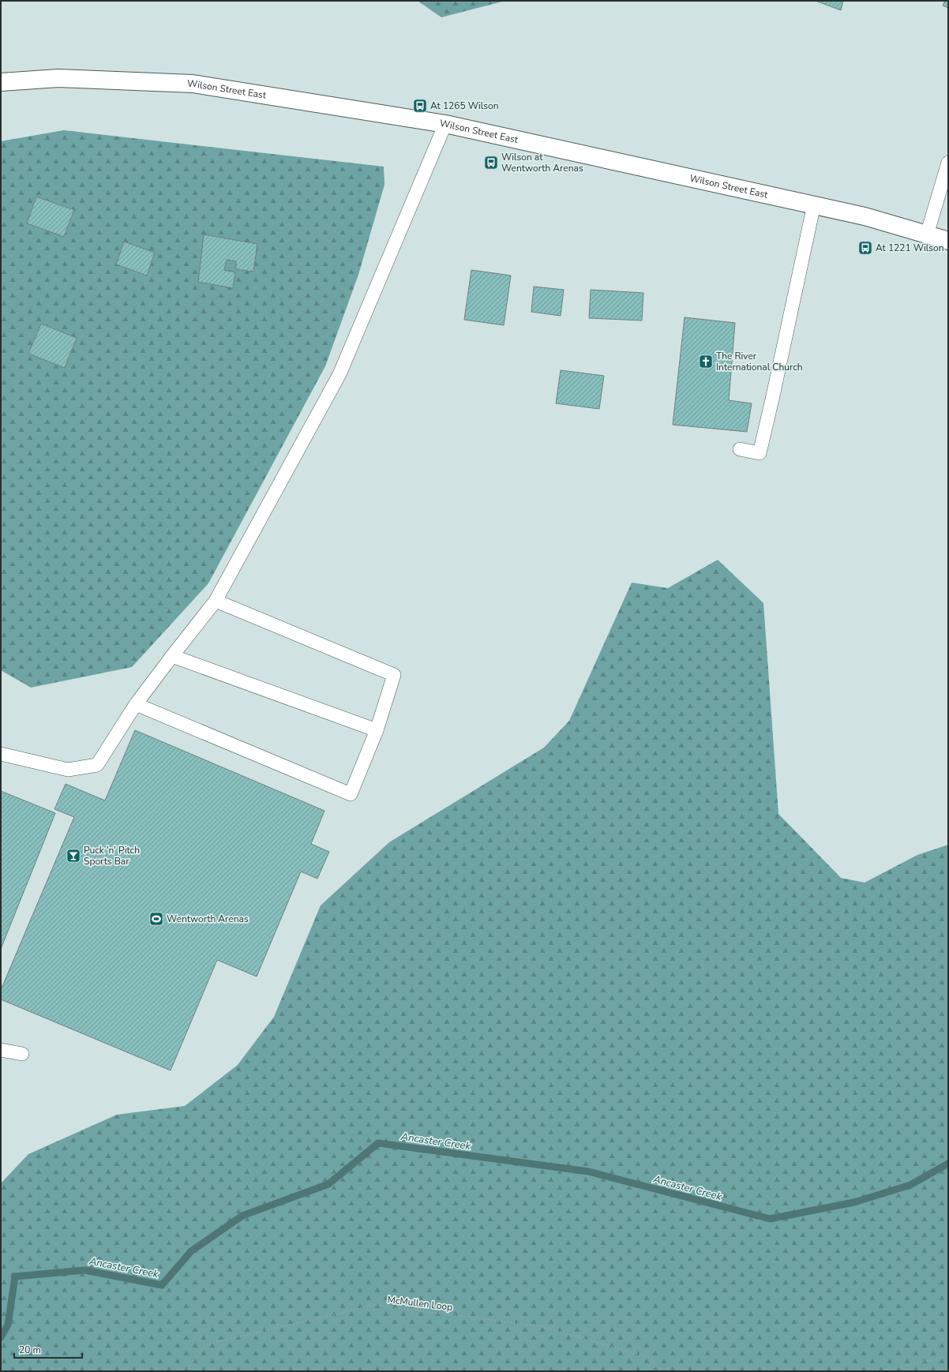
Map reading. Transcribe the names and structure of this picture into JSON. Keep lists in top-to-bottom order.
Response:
{
  "streets": {
    "main road": ["Wilson Street East"],
    "path": ["McMullen Loop"]
  },
  "water": ["Ancaster Creek"],
  "places": {
    "bus stop": ["At 1265 Wilson", "Wilson at Wentworth Arenas", "At 1221 Wilson"],
    "church": ["The River International Church"],
    "bar": ["Puck 'n' Pitch Sports Bar"],
    "sports": ["Wentworth Arenas"]
  },
  "scale_bar": "20 m"
}
